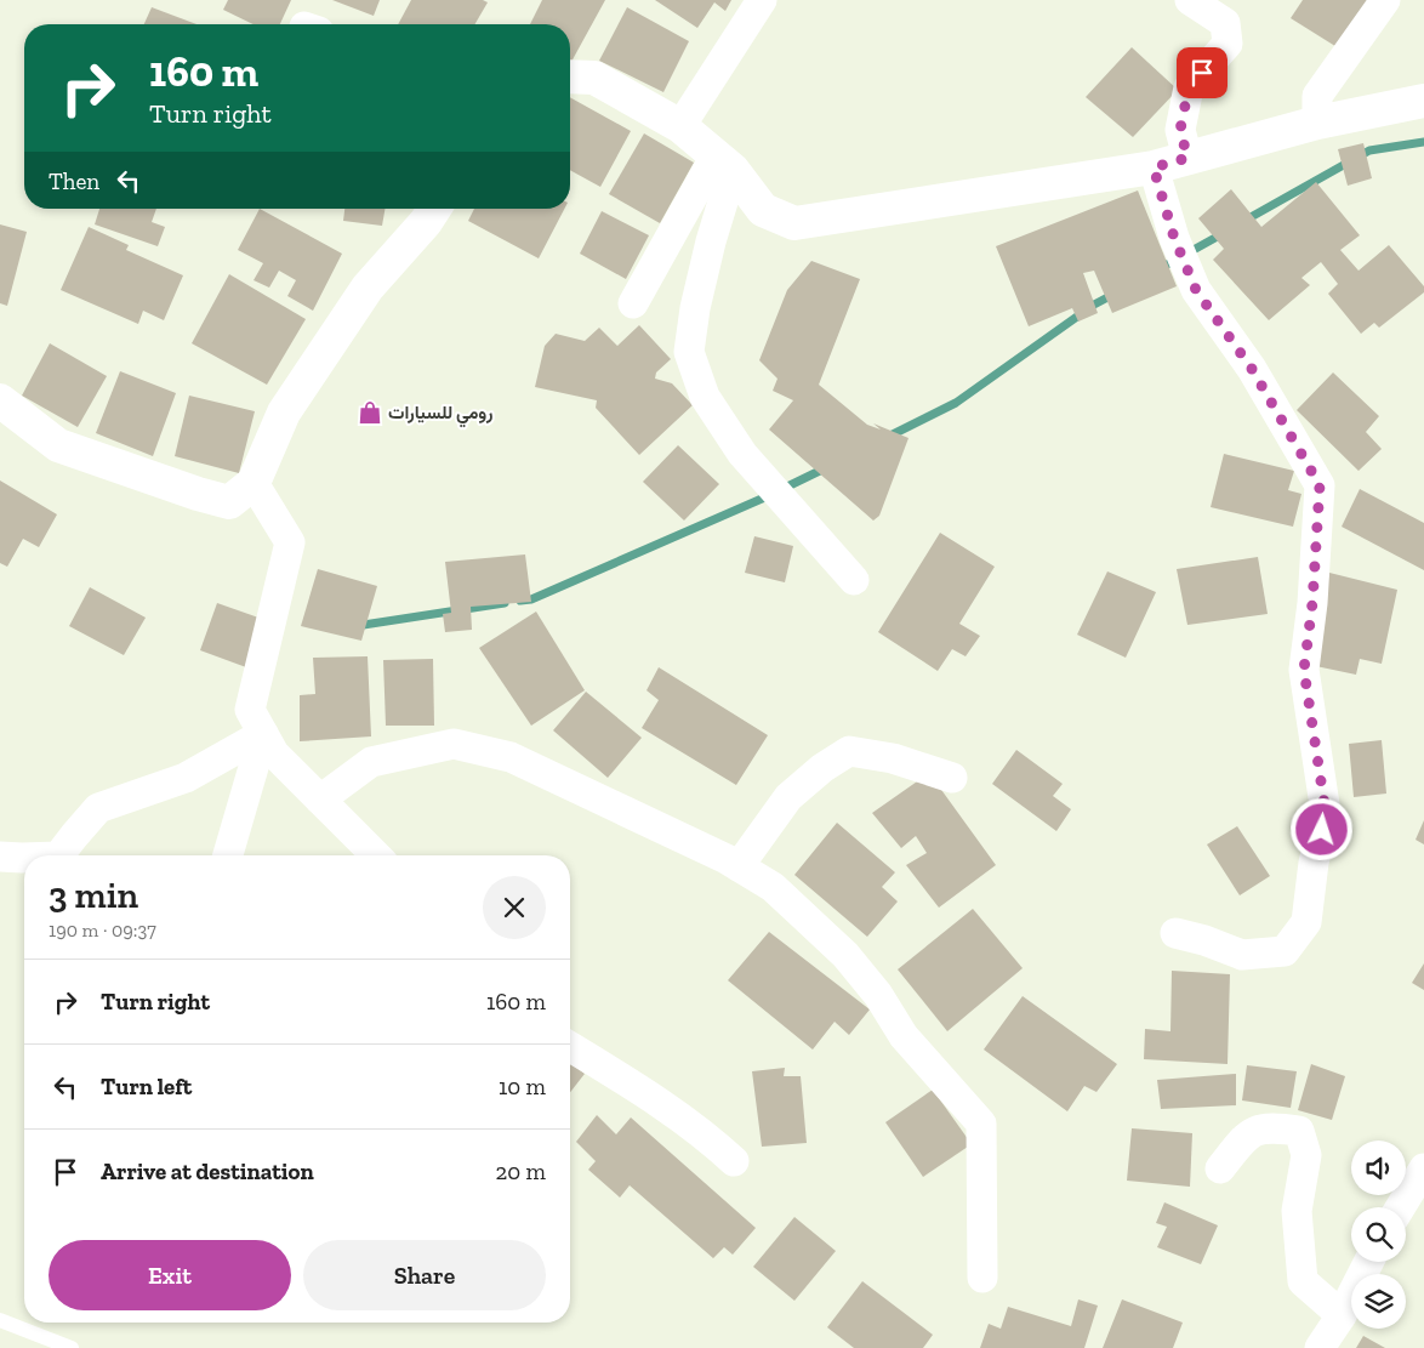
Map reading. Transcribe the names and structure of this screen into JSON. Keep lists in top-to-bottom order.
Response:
{
  "places": {
    "shop": ["رومي للسيارات"]
  },
  "page": {
    "turn": ["160 m", "Turn right"],
    "then": "Then",
    "heading": ["3 min", "190 m · 09:37"],
    "list": [
      {
        "name": "Turn right",
        "value": "160 m"
      },
      {
        "name": "Turn left",
        "value": "10 m"
      },
      {
        "name": "Arrive at destination",
        "value": "20 m"
      }
    ],
    "buttons": ["Exit", "Share"]
  }
}
